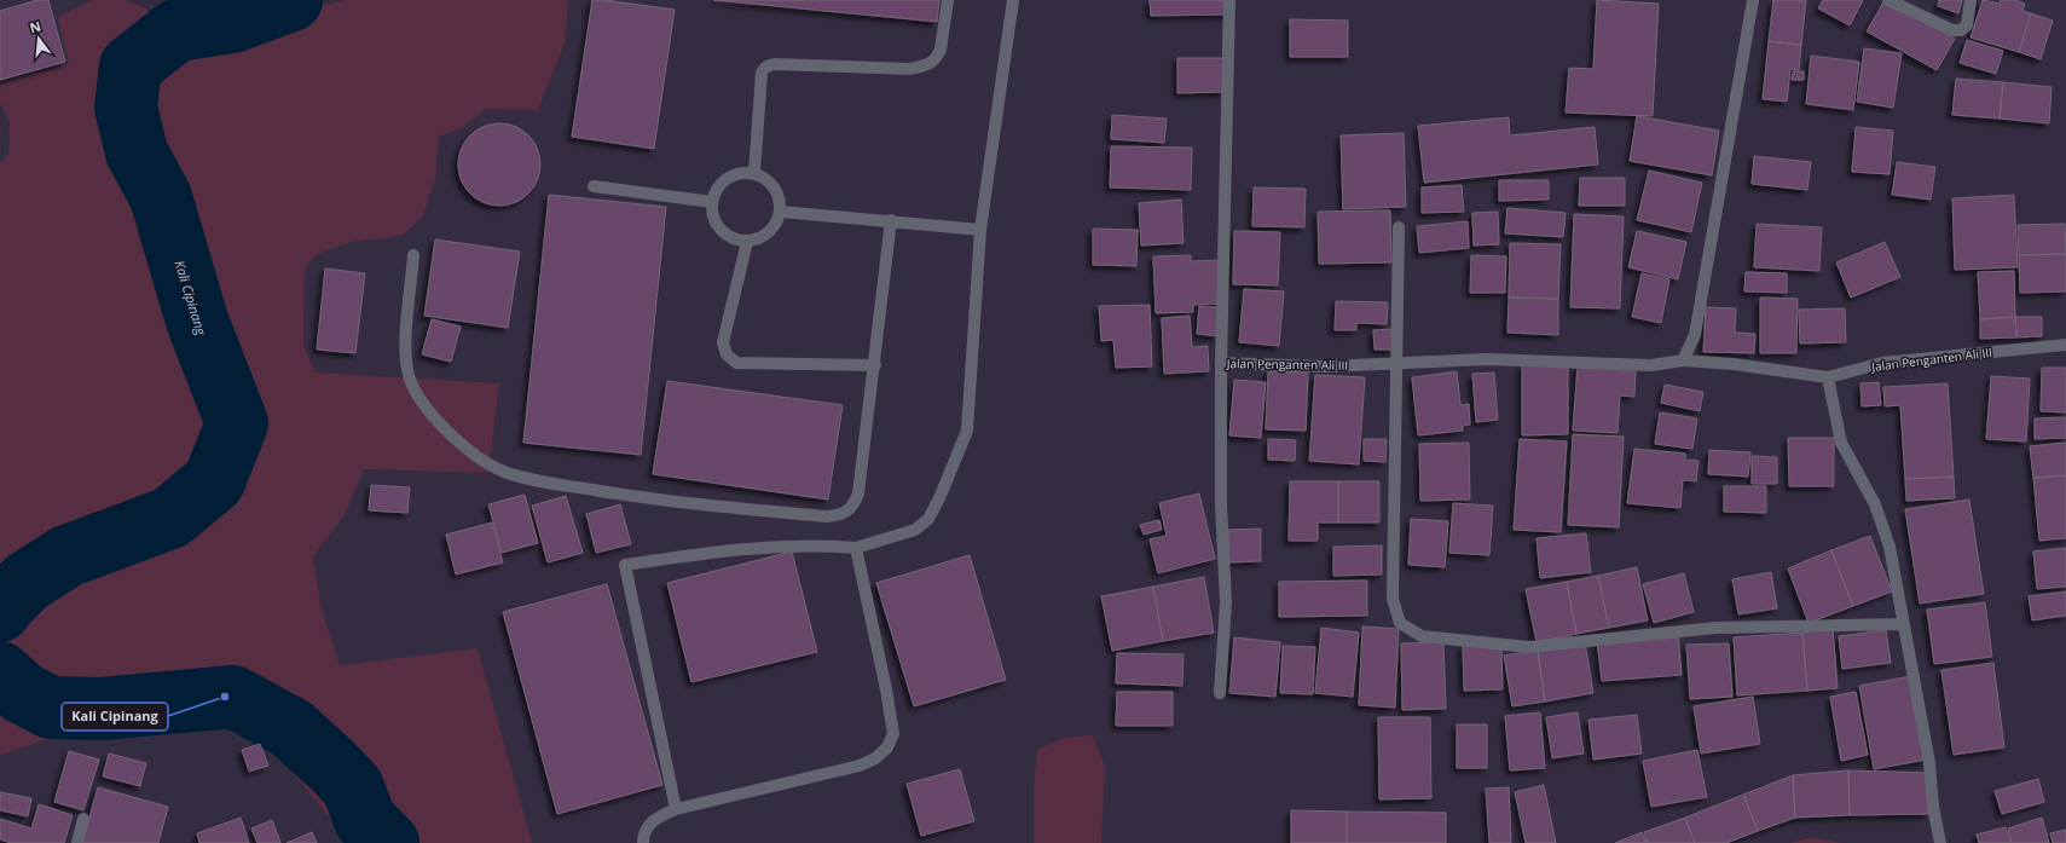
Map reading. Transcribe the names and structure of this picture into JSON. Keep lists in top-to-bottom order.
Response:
{
  "streets": {
    "street": ["Jalan Penganten Ali III"]
  },
  "water": ["Kali Cipinang"],
  "places": ["Kali Cipinang"],
  "north": "top"
}
